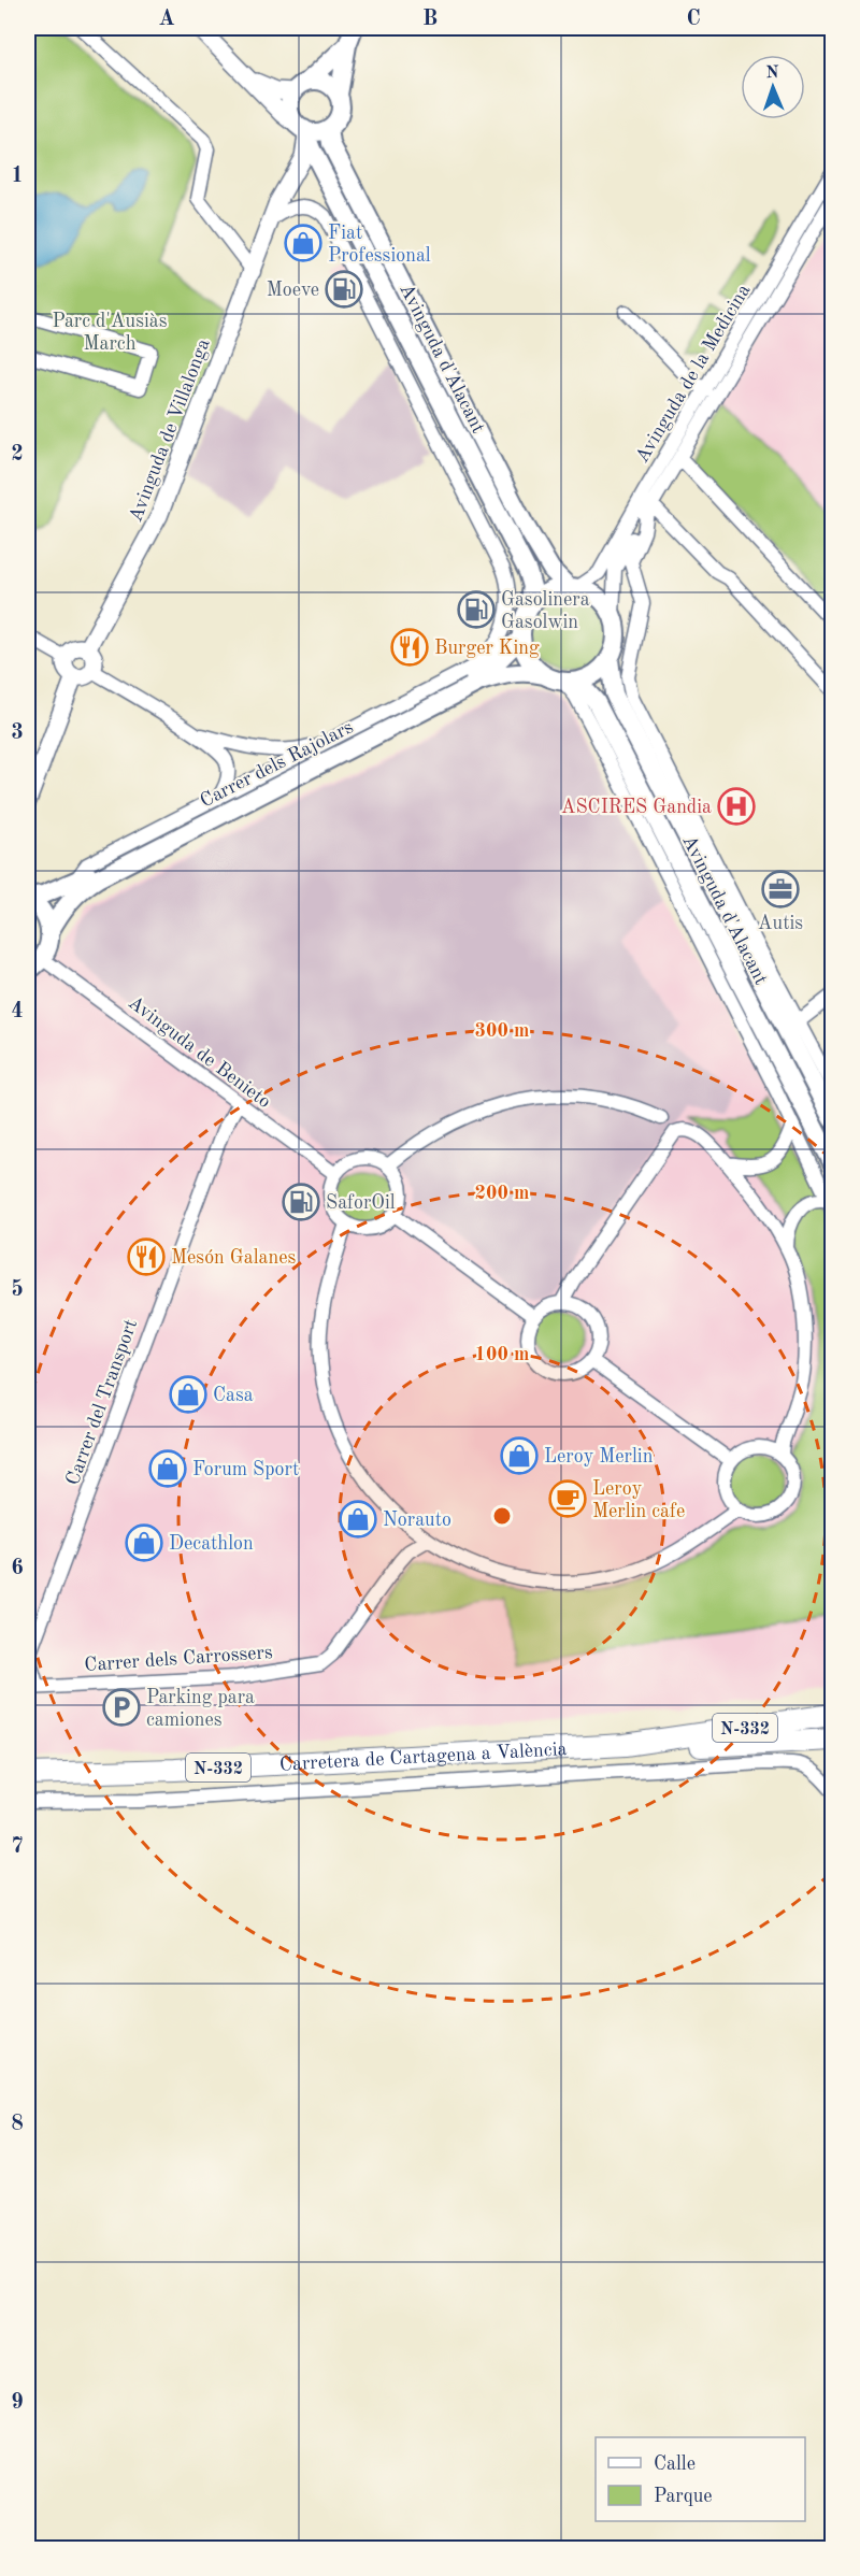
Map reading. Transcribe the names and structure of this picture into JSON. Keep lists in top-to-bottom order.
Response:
{
  "streets": {
    "highway": ["N-332", "Carretera de Cartagena a València"],
    "main road": ["Avinguda d'Alacant", "Carrer dels Rajolars"],
    "street": [
      "Avinguda de la Medicina",
      "Avinguda de Villalonga",
      "Avinguda de Benieto",
      "Carrer del Transport",
      "Carrer dels Carrossers"
    ]
  },
  "crossings": [
    ["Avinguda d'Alacant", "Avinguda de la Medicina"],
    ["Avinguda d'Alacant", "Avinguda de Villalonga"],
    ["Avinguda d'Alacant", "Carrer dels Rajolars"],
    ["Avinguda de la Medicina", "Carrer dels Rajolars"],
    ["Carrer dels Rajolars", "Avinguda de Benieto"],
    ["Avinguda de Benieto", "Carrer del Transport"],
    ["Carrer del Transport", "Carrer dels Carrossers"],
    ["N-332", "Carretera de Cartagena a València"]
  ],
  "parks": ["Parc d'Ausiàs March"],
  "places": {
    "shop": [
      "Fiat Professional",
      "Casa",
      "Leroy Merlin",
      "Forum Sport",
      "Norauto",
      "Decathlon"
    ],
    "fuel station": ["Moeve", "Gasolinera Gasolwin", "SaforOil"],
    "restaurant": ["Burger King", "Mesón Galanes"],
    "hospital": ["ASCIRES Gandia"],
    "office": ["Autis"],
    "cafe": ["Leroy Merlin cafe"],
    "parking": ["Parking para camiones"]
  },
  "legend": ["Calle", "Parque"],
  "north": "top",
  "grid": {
    "columns": ["A", "B", "C"],
    "rows": [
      "1",
      "2",
      "3",
      "4",
      "5",
      "6",
      "7",
      "8",
      "9"
    ]
  },
  "rings": ["300 m", "200 m", "100 m"]
}
